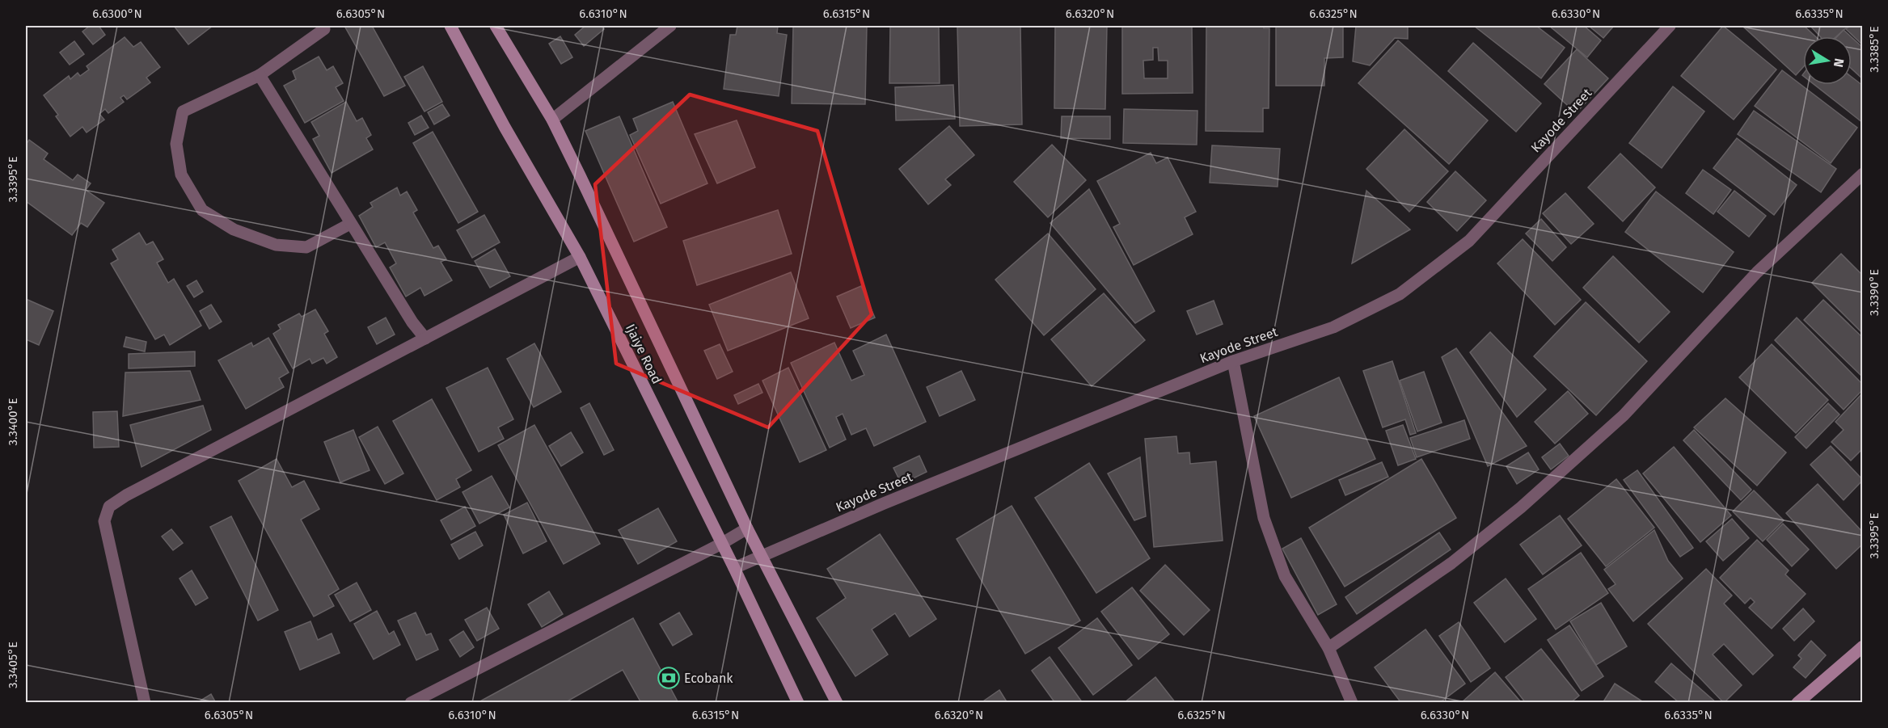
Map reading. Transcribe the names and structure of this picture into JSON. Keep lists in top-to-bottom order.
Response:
{
  "streets": {
    "main road": ["Ijaiye Road"],
    "street": ["Kayode Street"]
  },
  "crossings": [
    ["Kayode Street", "Ijaiye Road"]
  ],
  "places": {
    "bank": ["Ecobank"]
  },
  "north": "right",
  "coordinates": [
    "6.6300°N",
    "6.6305°N",
    "6.6310°N",
    "6.6315°N",
    "6.6320°N",
    "6.6325°N",
    "6.6330°N",
    "6.6335°N",
    "3.3385°E",
    "3.3395°E",
    "3.3390°E",
    "3.3400°E",
    "3.3405°E"
  ]
}
